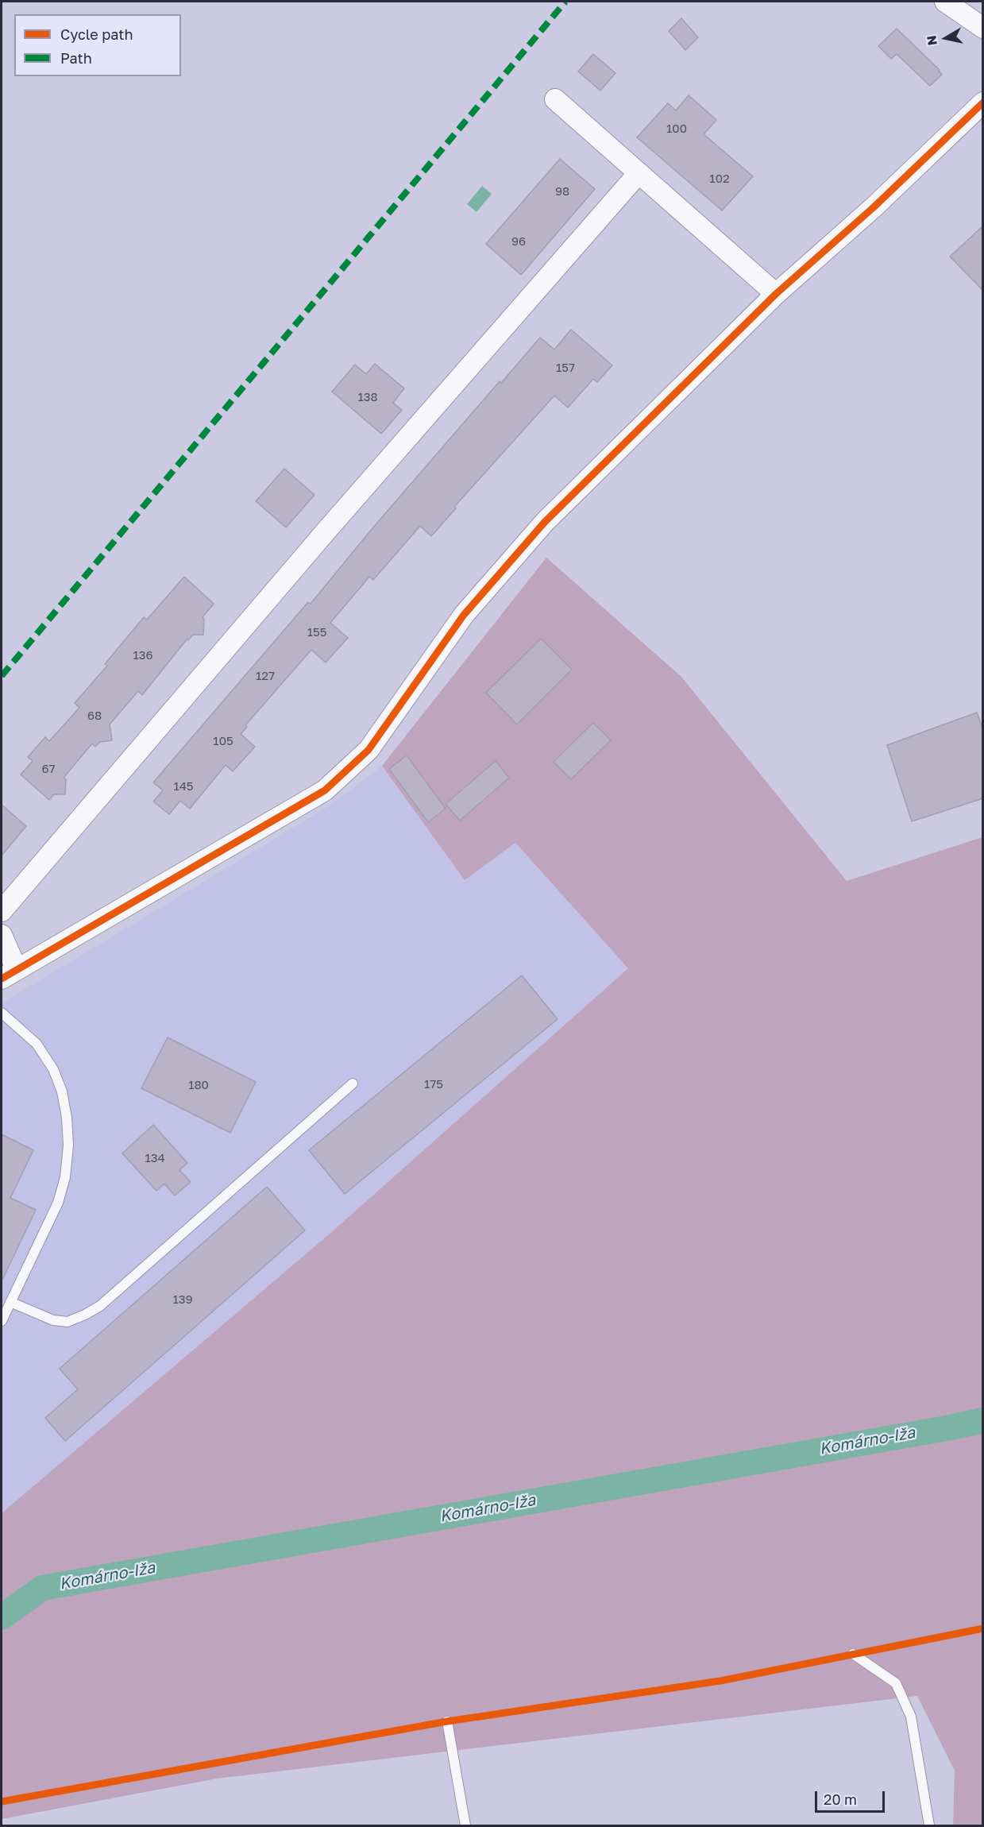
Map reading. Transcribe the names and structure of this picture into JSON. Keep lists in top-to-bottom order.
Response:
{
  "water": ["Komárno-Iža"],
  "house_numbers": [
    "100",
    "102",
    "98",
    "96",
    "157",
    "138",
    "155",
    "136",
    "127",
    "68",
    "105",
    "67",
    "145",
    "175",
    "180",
    "134",
    "139"
  ],
  "legend": ["Cycle path", "Path"],
  "scale_bar": "20 m",
  "north": "left"
}
